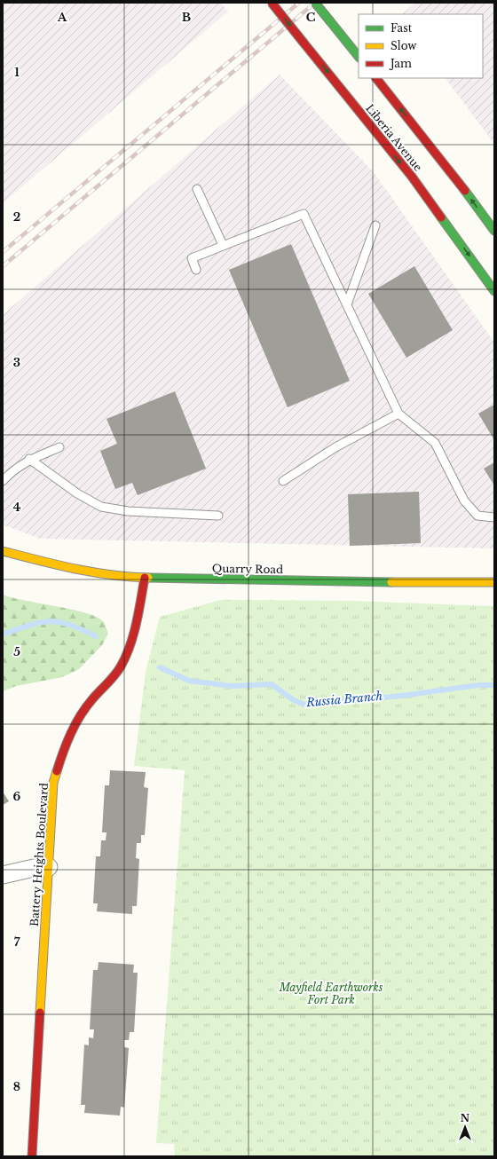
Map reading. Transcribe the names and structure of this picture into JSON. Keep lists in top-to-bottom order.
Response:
{
  "streets": {
    "main road": ["Liberia Avenue", "Quarry Road", "Battery Heights Boulevard"]
  },
  "crossings": [
    ["Quarry Road", "Battery Heights Boulevard"]
  ],
  "water": ["Russia Branch"],
  "parks": ["Mayfield Earthworks Fort Park"],
  "legend": ["Fast", "Slow", "Jam"],
  "north": "top",
  "grid": {
    "columns": ["A", "B", "C"],
    "rows": [
      "1",
      "2",
      "3",
      "4",
      "5",
      "6",
      "7",
      "8"
    ]
  }
}
